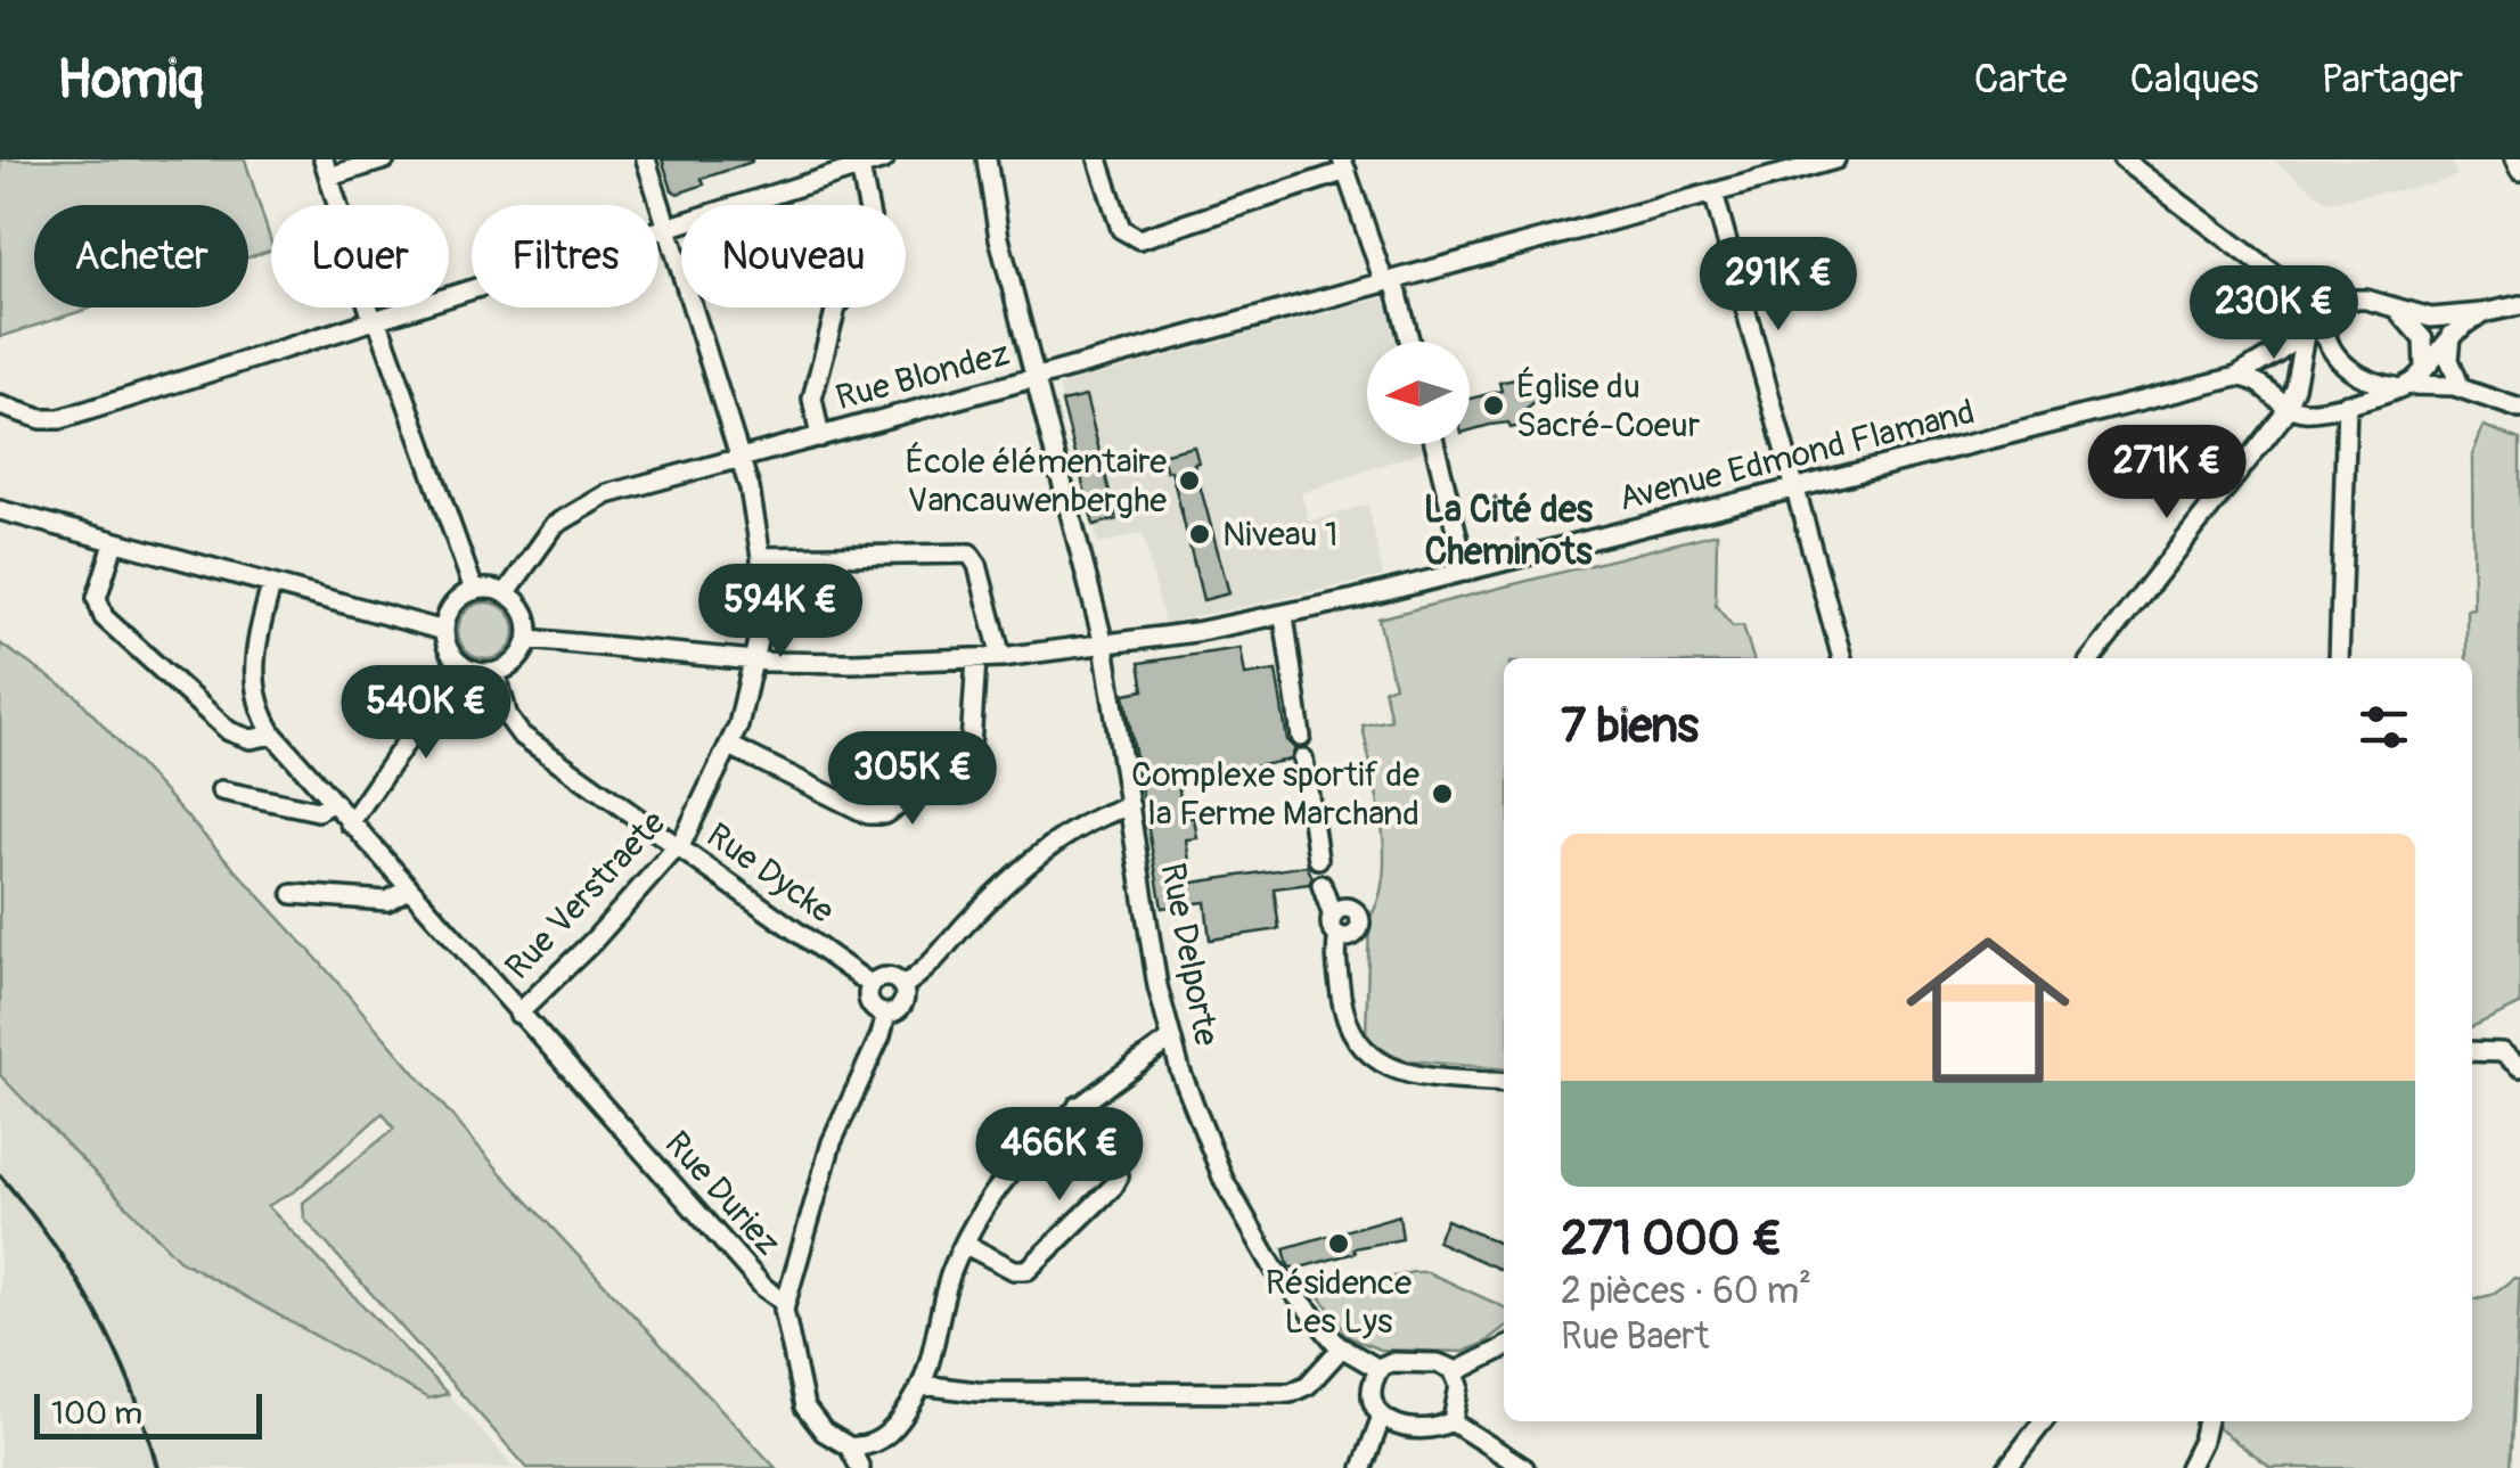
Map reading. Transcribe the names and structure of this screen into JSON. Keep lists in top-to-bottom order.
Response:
{
  "streets": {
    "street": [
      "Rue Blondez",
      "Avenue Edmond Flamand",
      "Rue Dycke",
      "Rue Verstraete",
      "Rue Delporte",
      "Rue Duriez"
    ]
  },
  "crossings": [
    ["Rue Blondez", "Avenue Edmond Flamand"],
    ["Rue Blondez", "Rue Dycke"],
    ["Rue Blondez", "Rue Verstraete"],
    ["Rue Blondez", "Rue Delporte"],
    ["Avenue Edmond Flamand", "Rue Dycke"],
    ["Avenue Edmond Flamand", "Rue Verstraete"],
    ["Avenue Edmond Flamand", "Rue Delporte"],
    ["Rue Dycke", "Rue Verstraete"],
    ["Rue Verstraete", "Rue Duriez"]
  ],
  "districts": ["La Cité des Cheminots"],
  "places": [
    "Église du Sacré-Coeur",
    "École élémentaire Vancauwenberghe",
    "Niveau 1",
    "Complexe sportif de la Ferme Marchand",
    "Résidence Les Lys"
  ],
  "scale_bar": "100 m",
  "north": "left",
  "page": {
    "header": "Homiq",
    "nav": ["Carte", "Calques", "Partager"],
    "chip": [
      "Acheter",
      "Louer",
      "Filtres",
      "Nouveau"
    ],
    "price": [
      "291K €",
      "230K €",
      "271K €",
      "594K €",
      "540K €",
      "305K €",
      "466K €"
    ],
    "heading": "7 biens",
    "list": [
      {
        "name": "271 000 €",
        "note": "2 pièces · 60 m² · Rue Baert"
      }
    ],
    "scale": "100 m"
  }
}
